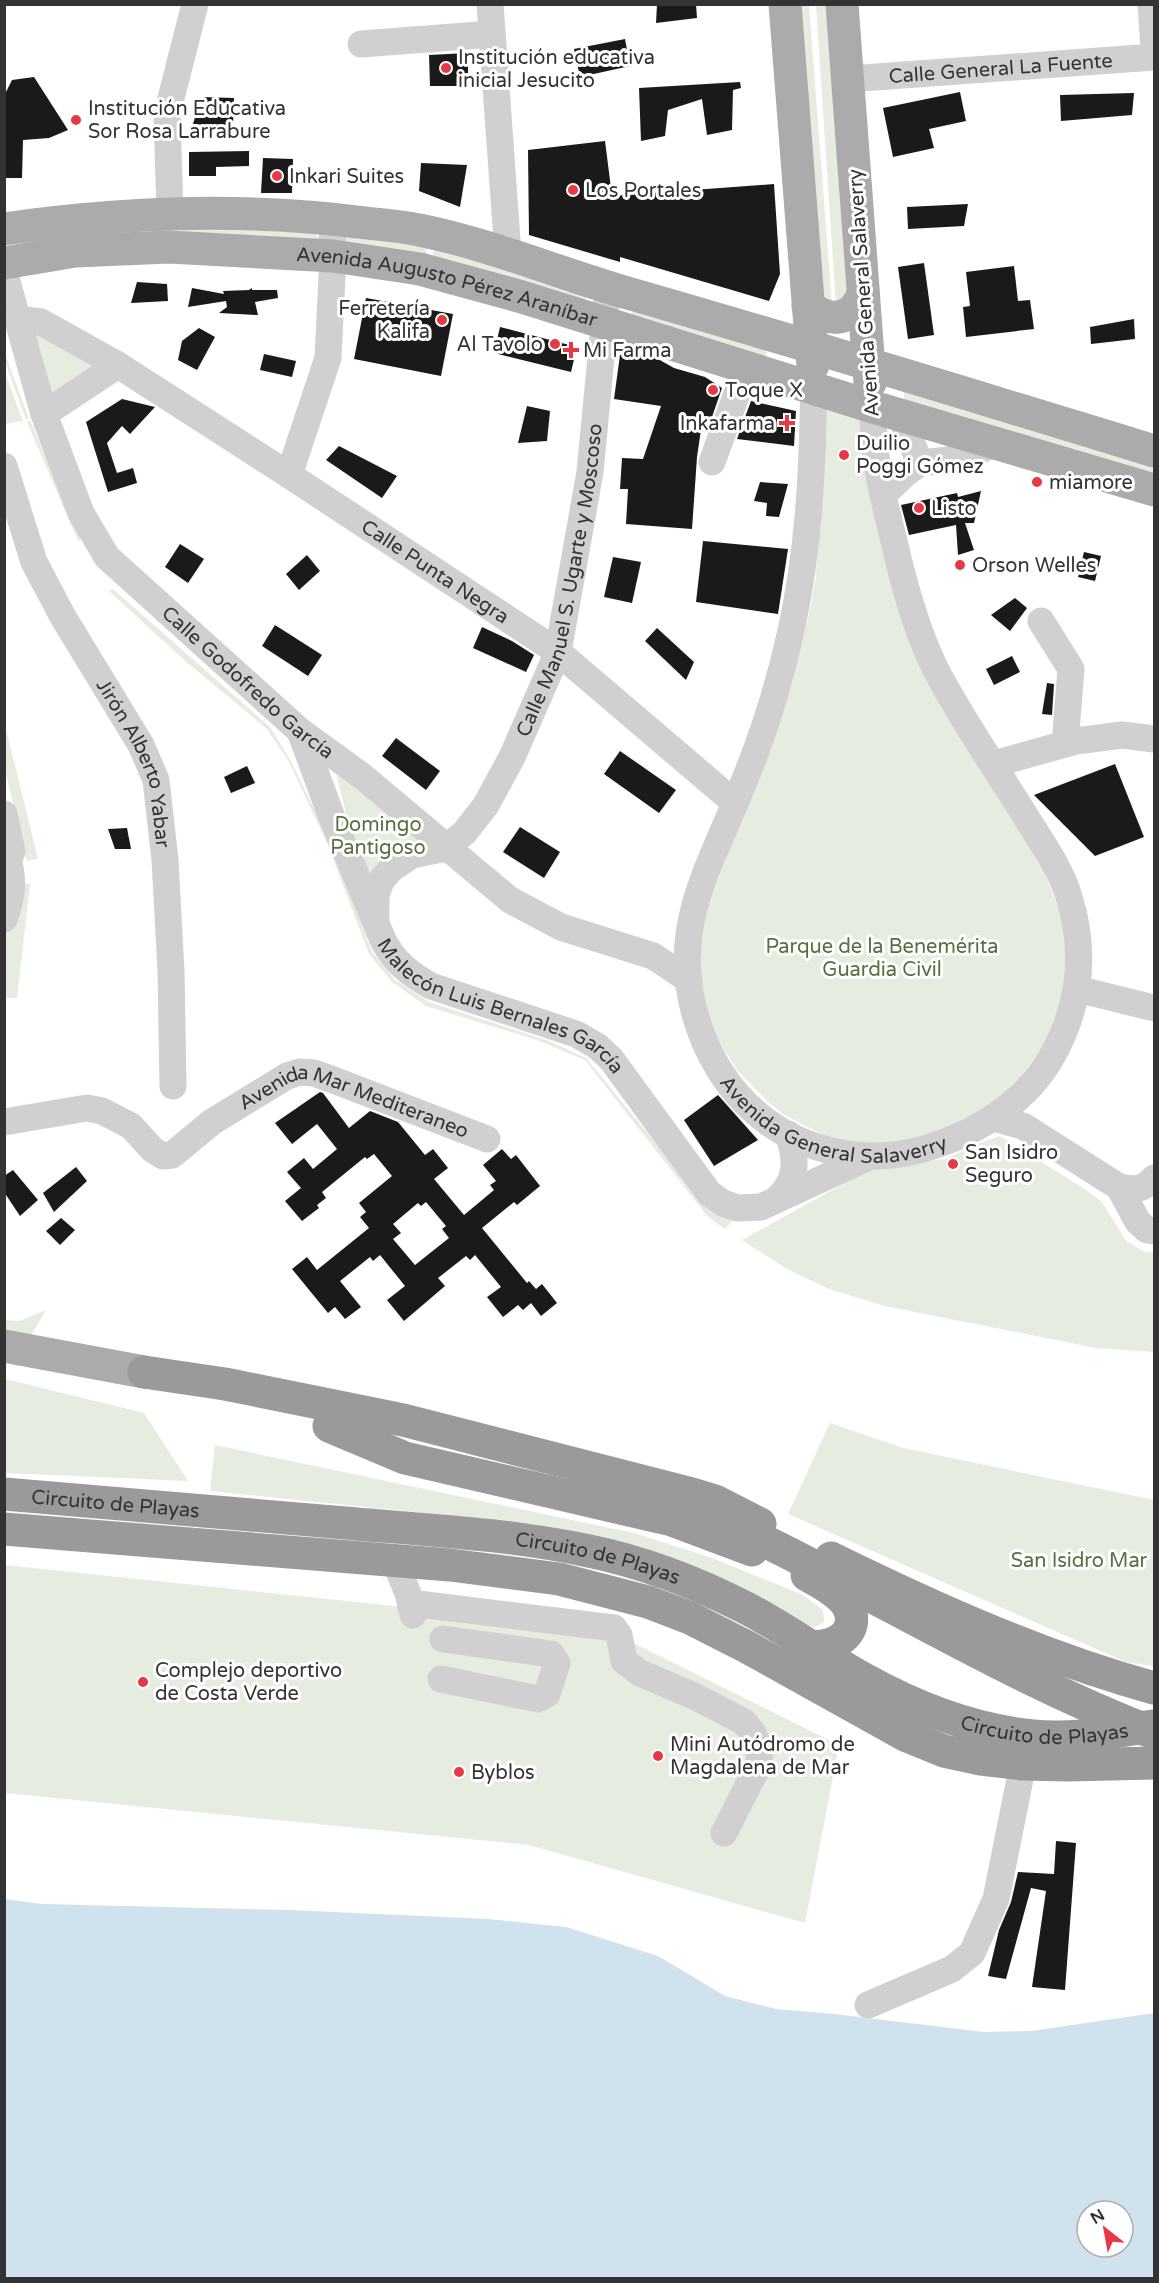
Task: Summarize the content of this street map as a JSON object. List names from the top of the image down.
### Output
{
  "streets": {
    "highway": ["Circuito de Playas"],
    "main road": ["Avenida Augusto Pérez Araníbar", "Avenida General Salaverry"],
    "street": [
      "Calle General La Fuente",
      "Calle Punta Negra",
      "Calle Manuel S. Ugarte y Moscoso",
      "Calle Godofredo García",
      "Jirón Alberto Yabar",
      "Malecón Luis Bernales García",
      "Avenida Mar Mediteraneo"
    ]
  },
  "crossings": [
    ["Calle General La Fuente", "Avenida General Salaverry"],
    ["Avenida Augusto Pérez Araníbar", "Avenida General Salaverry"],
    ["Avenida Augusto Pérez Araníbar", "Calle Manuel S. Ugarte y Moscoso"],
    ["Avenida General Salaverry", "Calle Punta Negra"],
    ["Avenida General Salaverry", "Calle Godofredo García"],
    ["Avenida General Salaverry", "Malecón Luis Bernales García"],
    ["Calle Punta Negra", "Calle Manuel S. Ugarte y Moscoso"],
    ["Calle Punta Negra", "Calle Godofredo García"],
    ["Calle Manuel S. Ugarte y Moscoso", "Calle Godofredo García"],
    ["Calle Godofredo García", "Malecón Luis Bernales García"]
  ],
  "parks": ["Domingo Pantigoso", "Parque de la Benemérita Guardia Civil", "San Isidro Mar"],
  "places": {
    "other": [
      "Institución educativa inicial Jesucito",
      "Institución Educativa Sor Rosa Larrabure",
      "Inkari Suites",
      "Los Portales",
      "Ferretería Kalifa",
      "Al Tavolo",
      "Toque X",
      "Duilio Poggi Gómez",
      "miamore",
      "Listo",
      "Orson Welles",
      "San Isidro Seguro",
      "Complejo deportivo de Costa Verde",
      "Mini Autódromo de Magdalena de Mar",
      "Byblos"
    ],
    "health": ["Mi Farma", "Inkafarma"]
  },
  "north": "top left"
}
